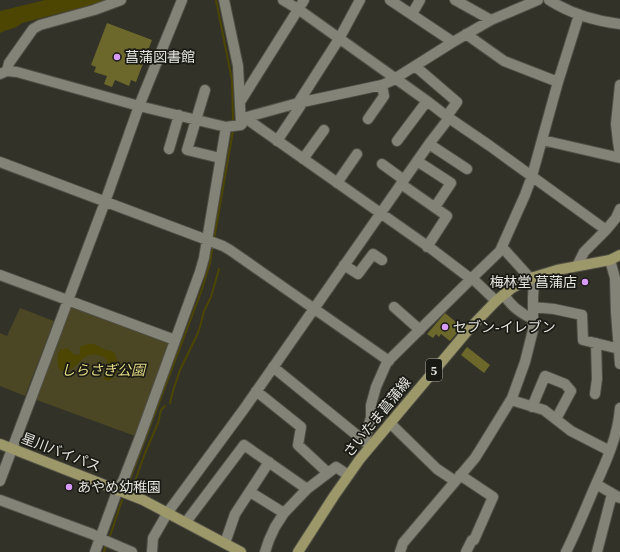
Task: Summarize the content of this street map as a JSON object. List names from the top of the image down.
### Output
{
  "streets": {
    "main road": ["5", "さいたま菖蒲線", "星川バイパス"]
  },
  "parks": ["しらさぎ公園"],
  "places": [
    "菖蒲図書館",
    "梅林堂 菖蒲店",
    "セブン-イレブン",
    "あやめ幼稚園"
  ]
}
